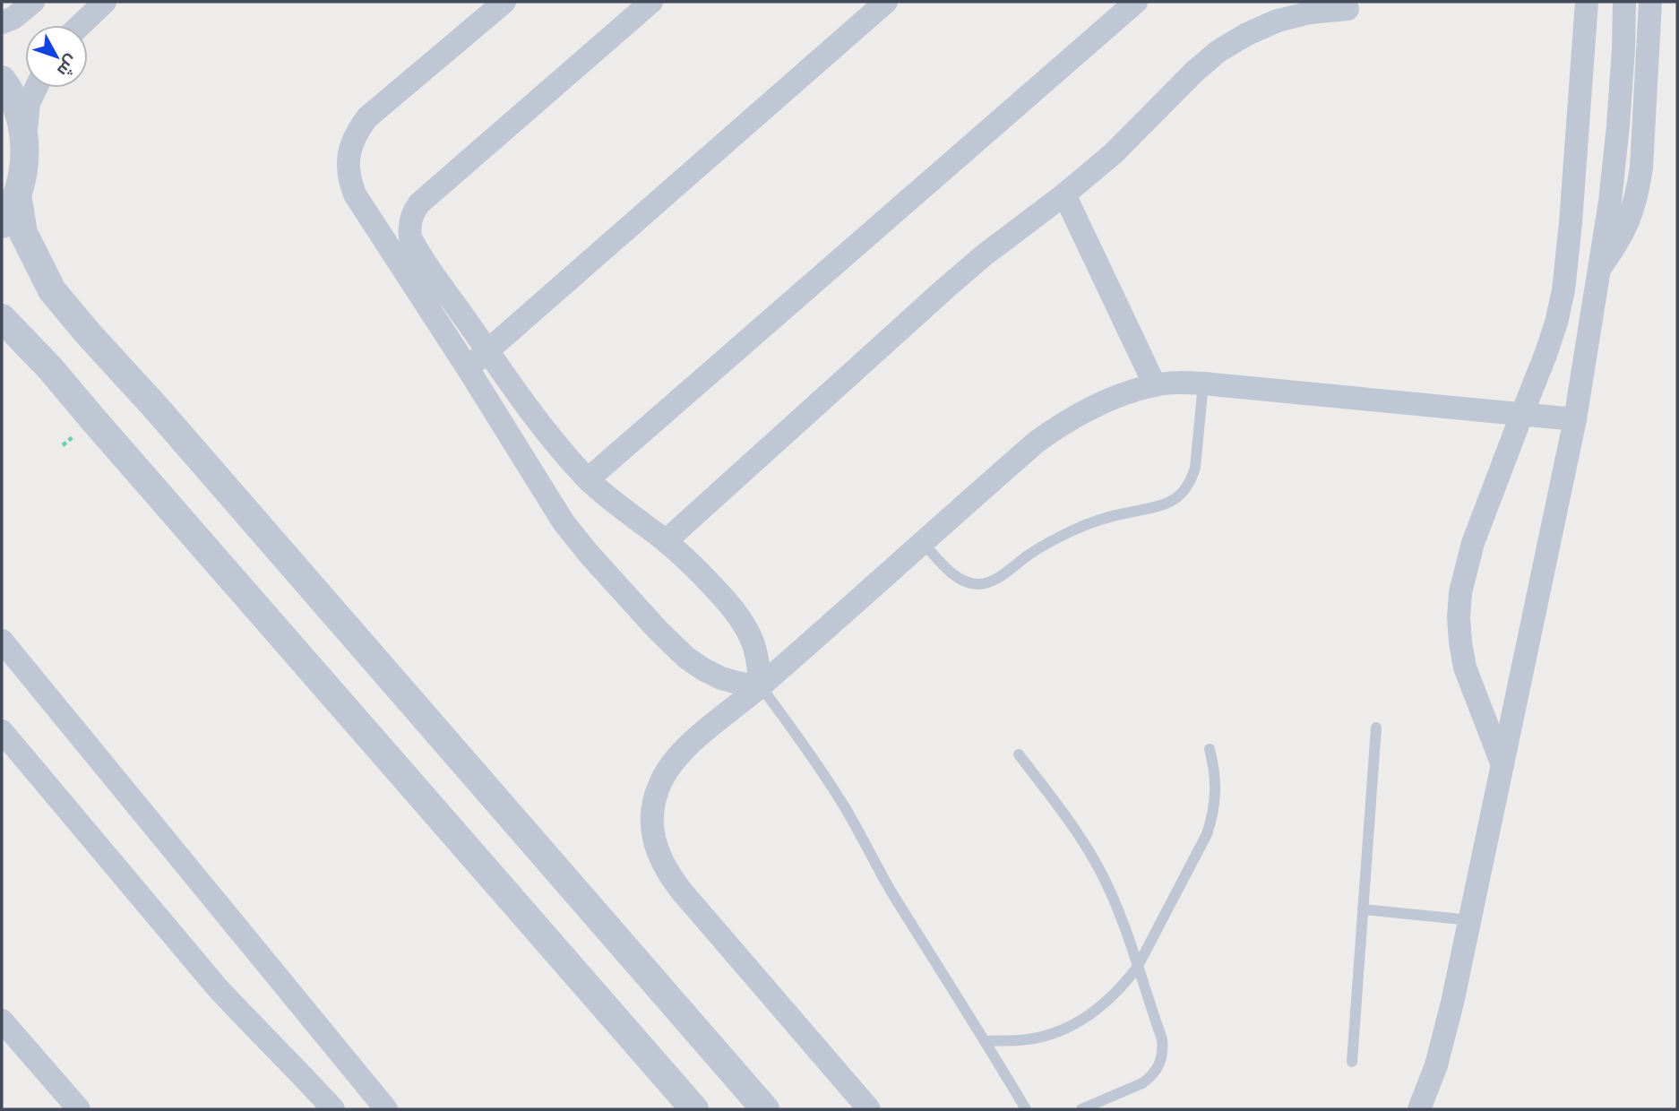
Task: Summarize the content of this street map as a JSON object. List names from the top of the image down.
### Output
{
  "north": "bottom right"
}
